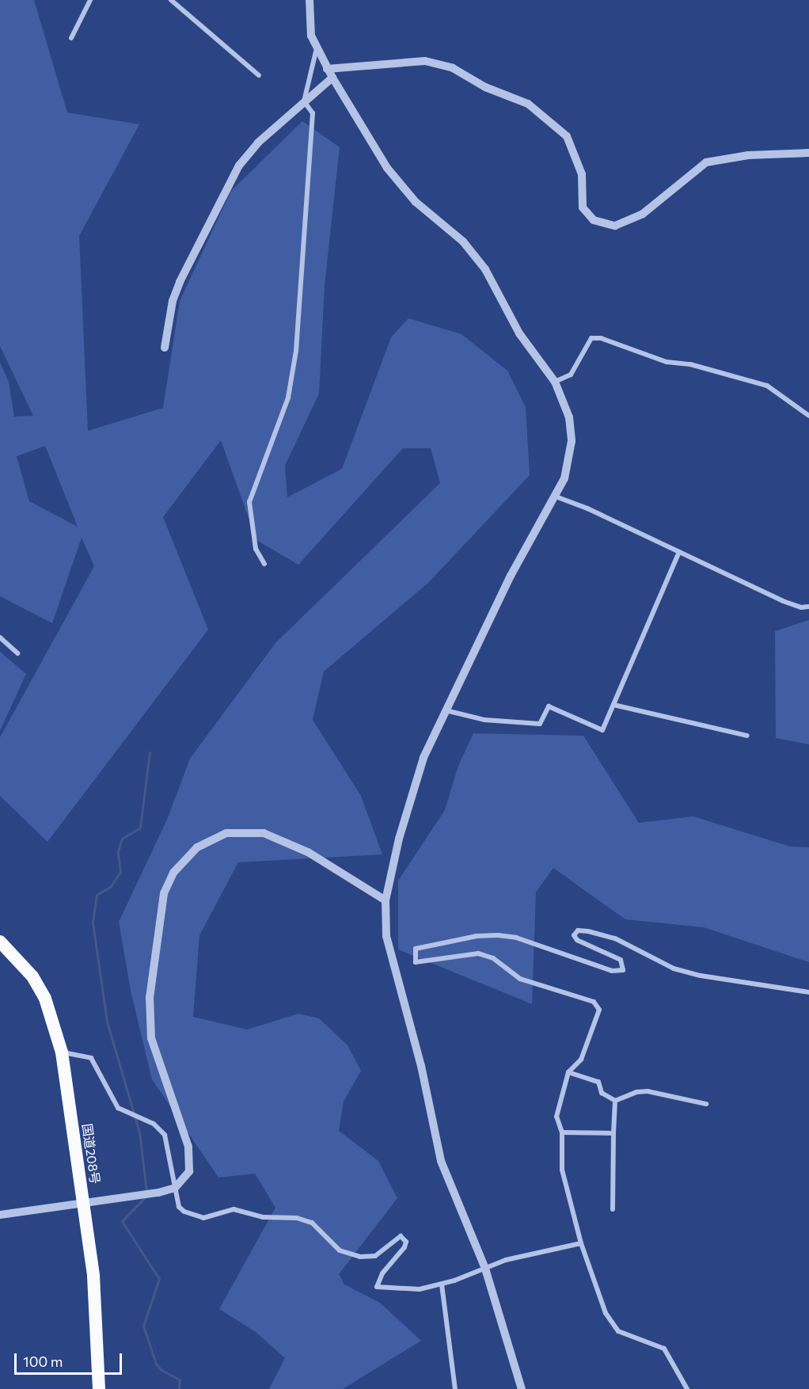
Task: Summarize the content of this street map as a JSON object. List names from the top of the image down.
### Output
{
  "streets": {
    "highway": ["国道208号"]
  },
  "scale_bar": "100 m"
}
